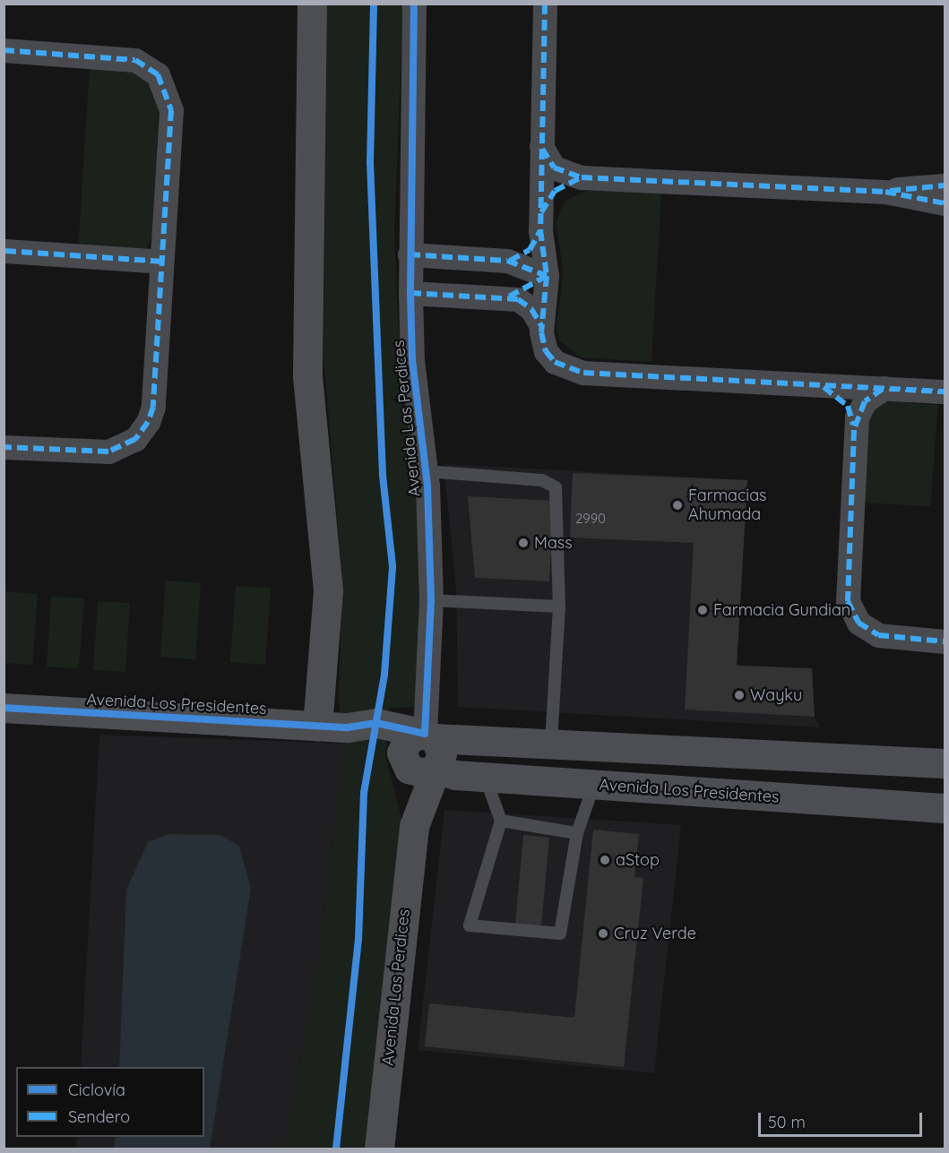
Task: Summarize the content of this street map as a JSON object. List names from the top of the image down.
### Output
{
  "streets": {
    "street": ["Avenida Las Perdices", "Avenida Los Presidentes"]
  },
  "crossings": [
    ["Avenida Las Perdices", "Avenida Los Presidentes"]
  ],
  "places": [
    "Farmacias Ahumada",
    "Mass",
    "Farmacia Gundian",
    "Wayku",
    "aStop",
    "Cruz Verde"
  ],
  "house_numbers": ["2990"],
  "legend": ["Ciclovía", "Sendero"],
  "scale_bar": "50 m"
}
